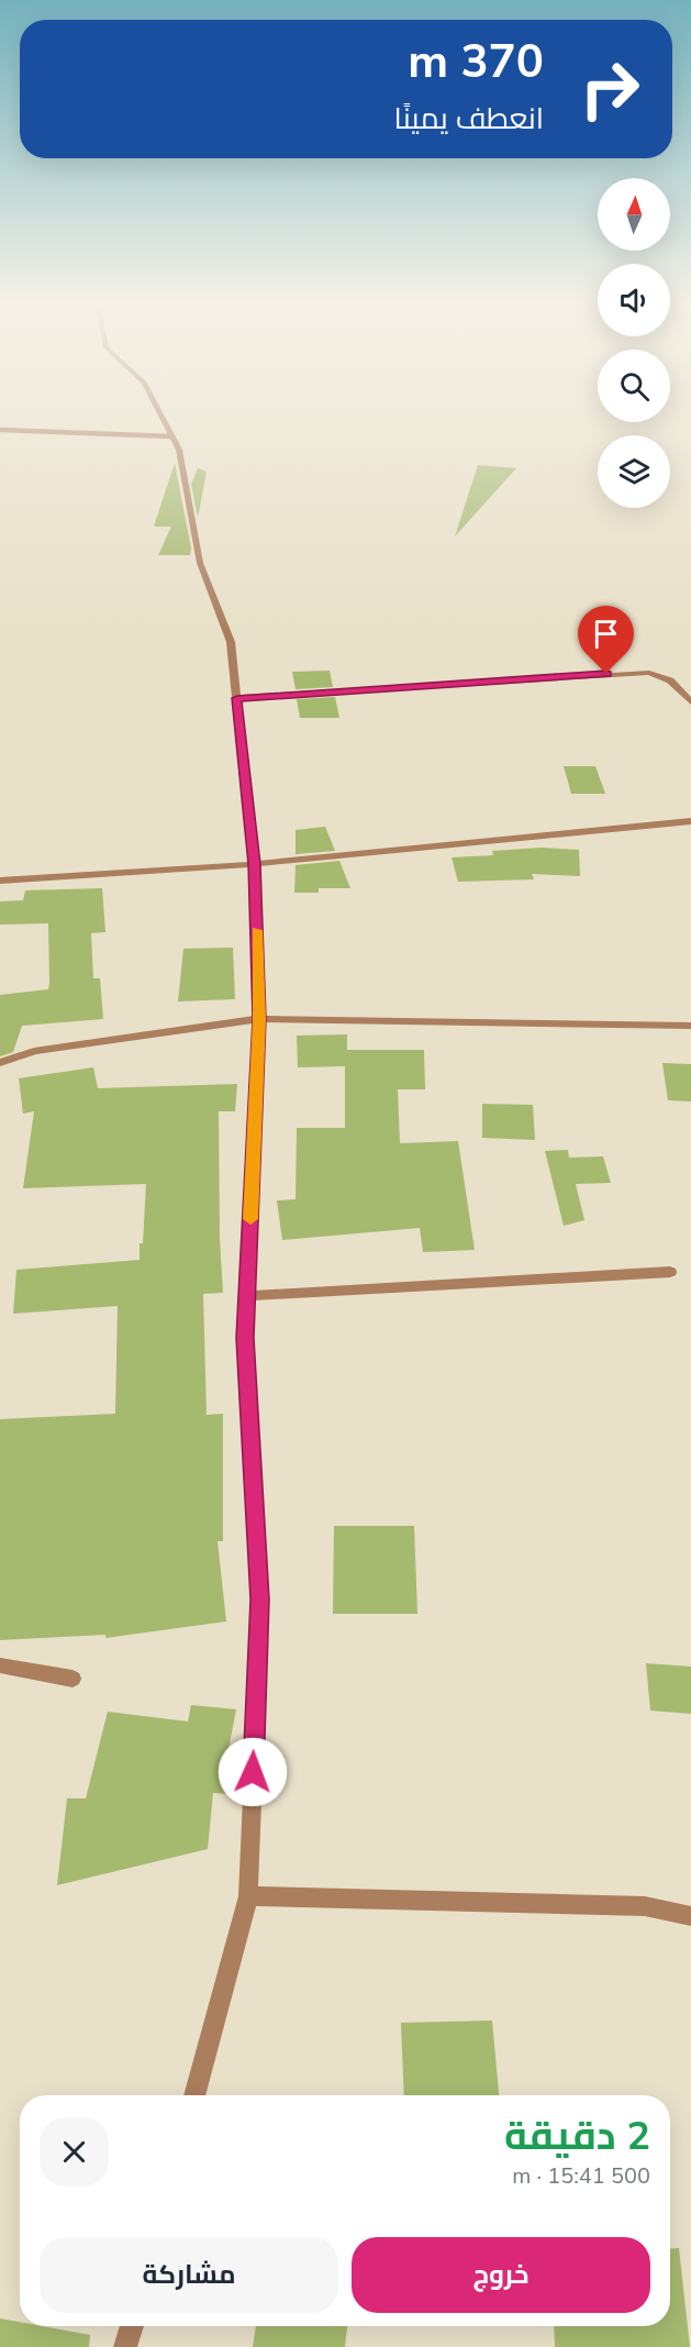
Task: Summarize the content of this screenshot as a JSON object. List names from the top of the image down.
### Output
{
  "north": "top",
  "page": {
    "turn": ["370 m", "انعطف يمينًا"],
    "heading": ["2 دقيقة", "500 m · 15:41"],
    "buttons": ["خروج", "مشاركة"]
  }
}
